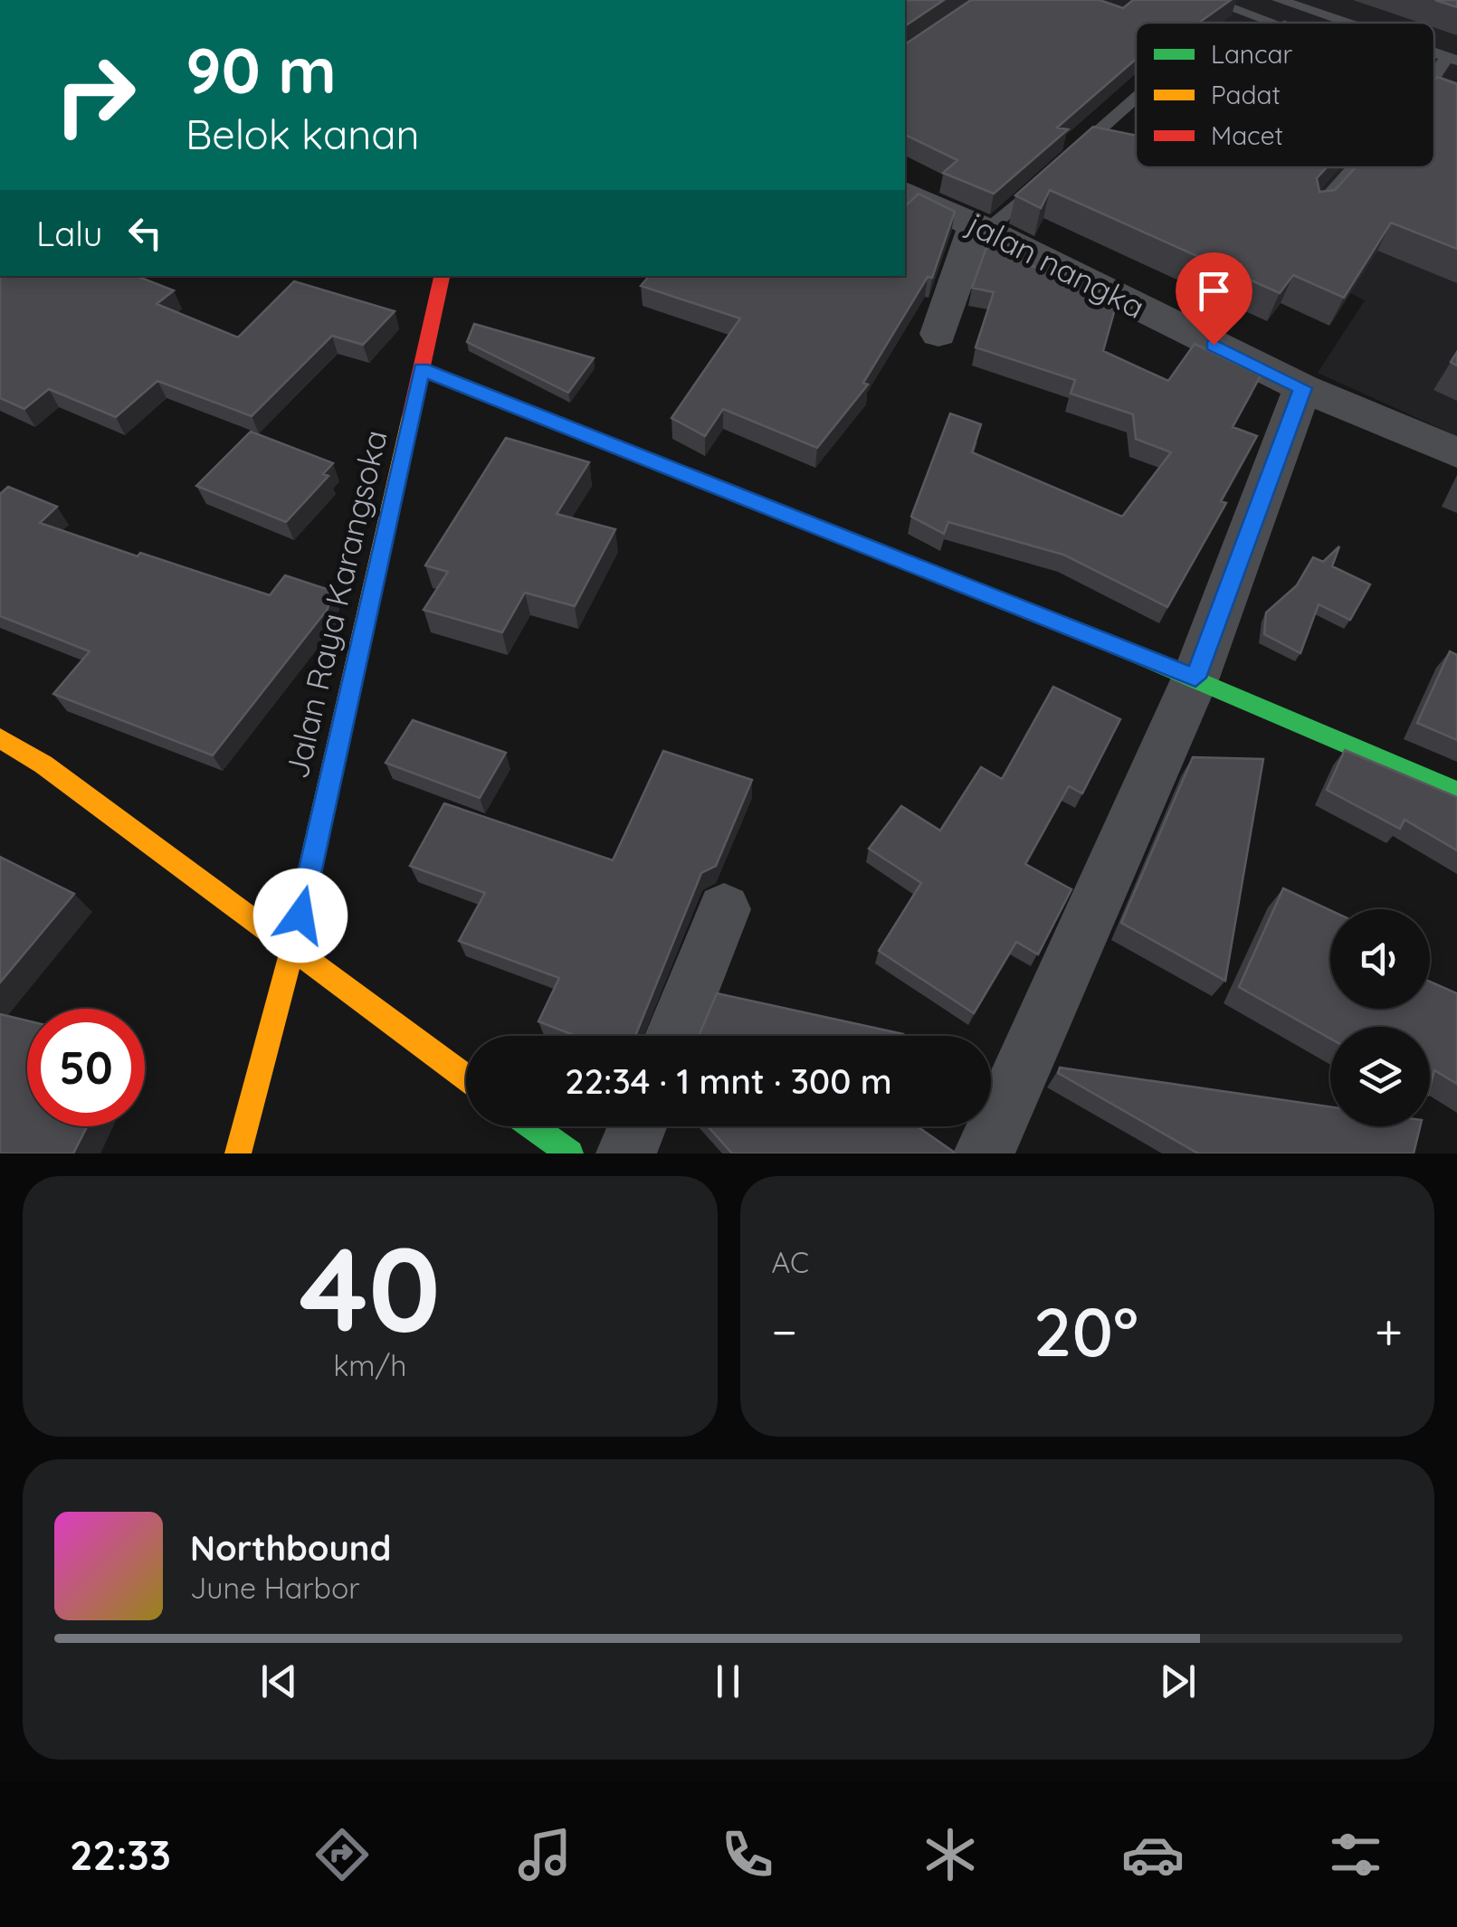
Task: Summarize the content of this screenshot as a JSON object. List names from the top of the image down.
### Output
{
  "streets": {
    "main road": ["Jalan Raya Karangsoka"],
    "street": ["jalan nangka"]
  },
  "legend": ["Lancar", "Padat", "Macet"],
  "page": {
    "turn": ["90 m", "Belok kanan"],
    "then": "Lalu",
    "limit": "50",
    "trip": "22:34 · 1 mnt · 300 m",
    "tile": [
      ["40", "km/h"],
      "AC"
    ],
    "heat": ["−", "20°", "+"],
    "song": ["Northbound", "June Harbor"],
    "tabs": "22:33"
  }
}
